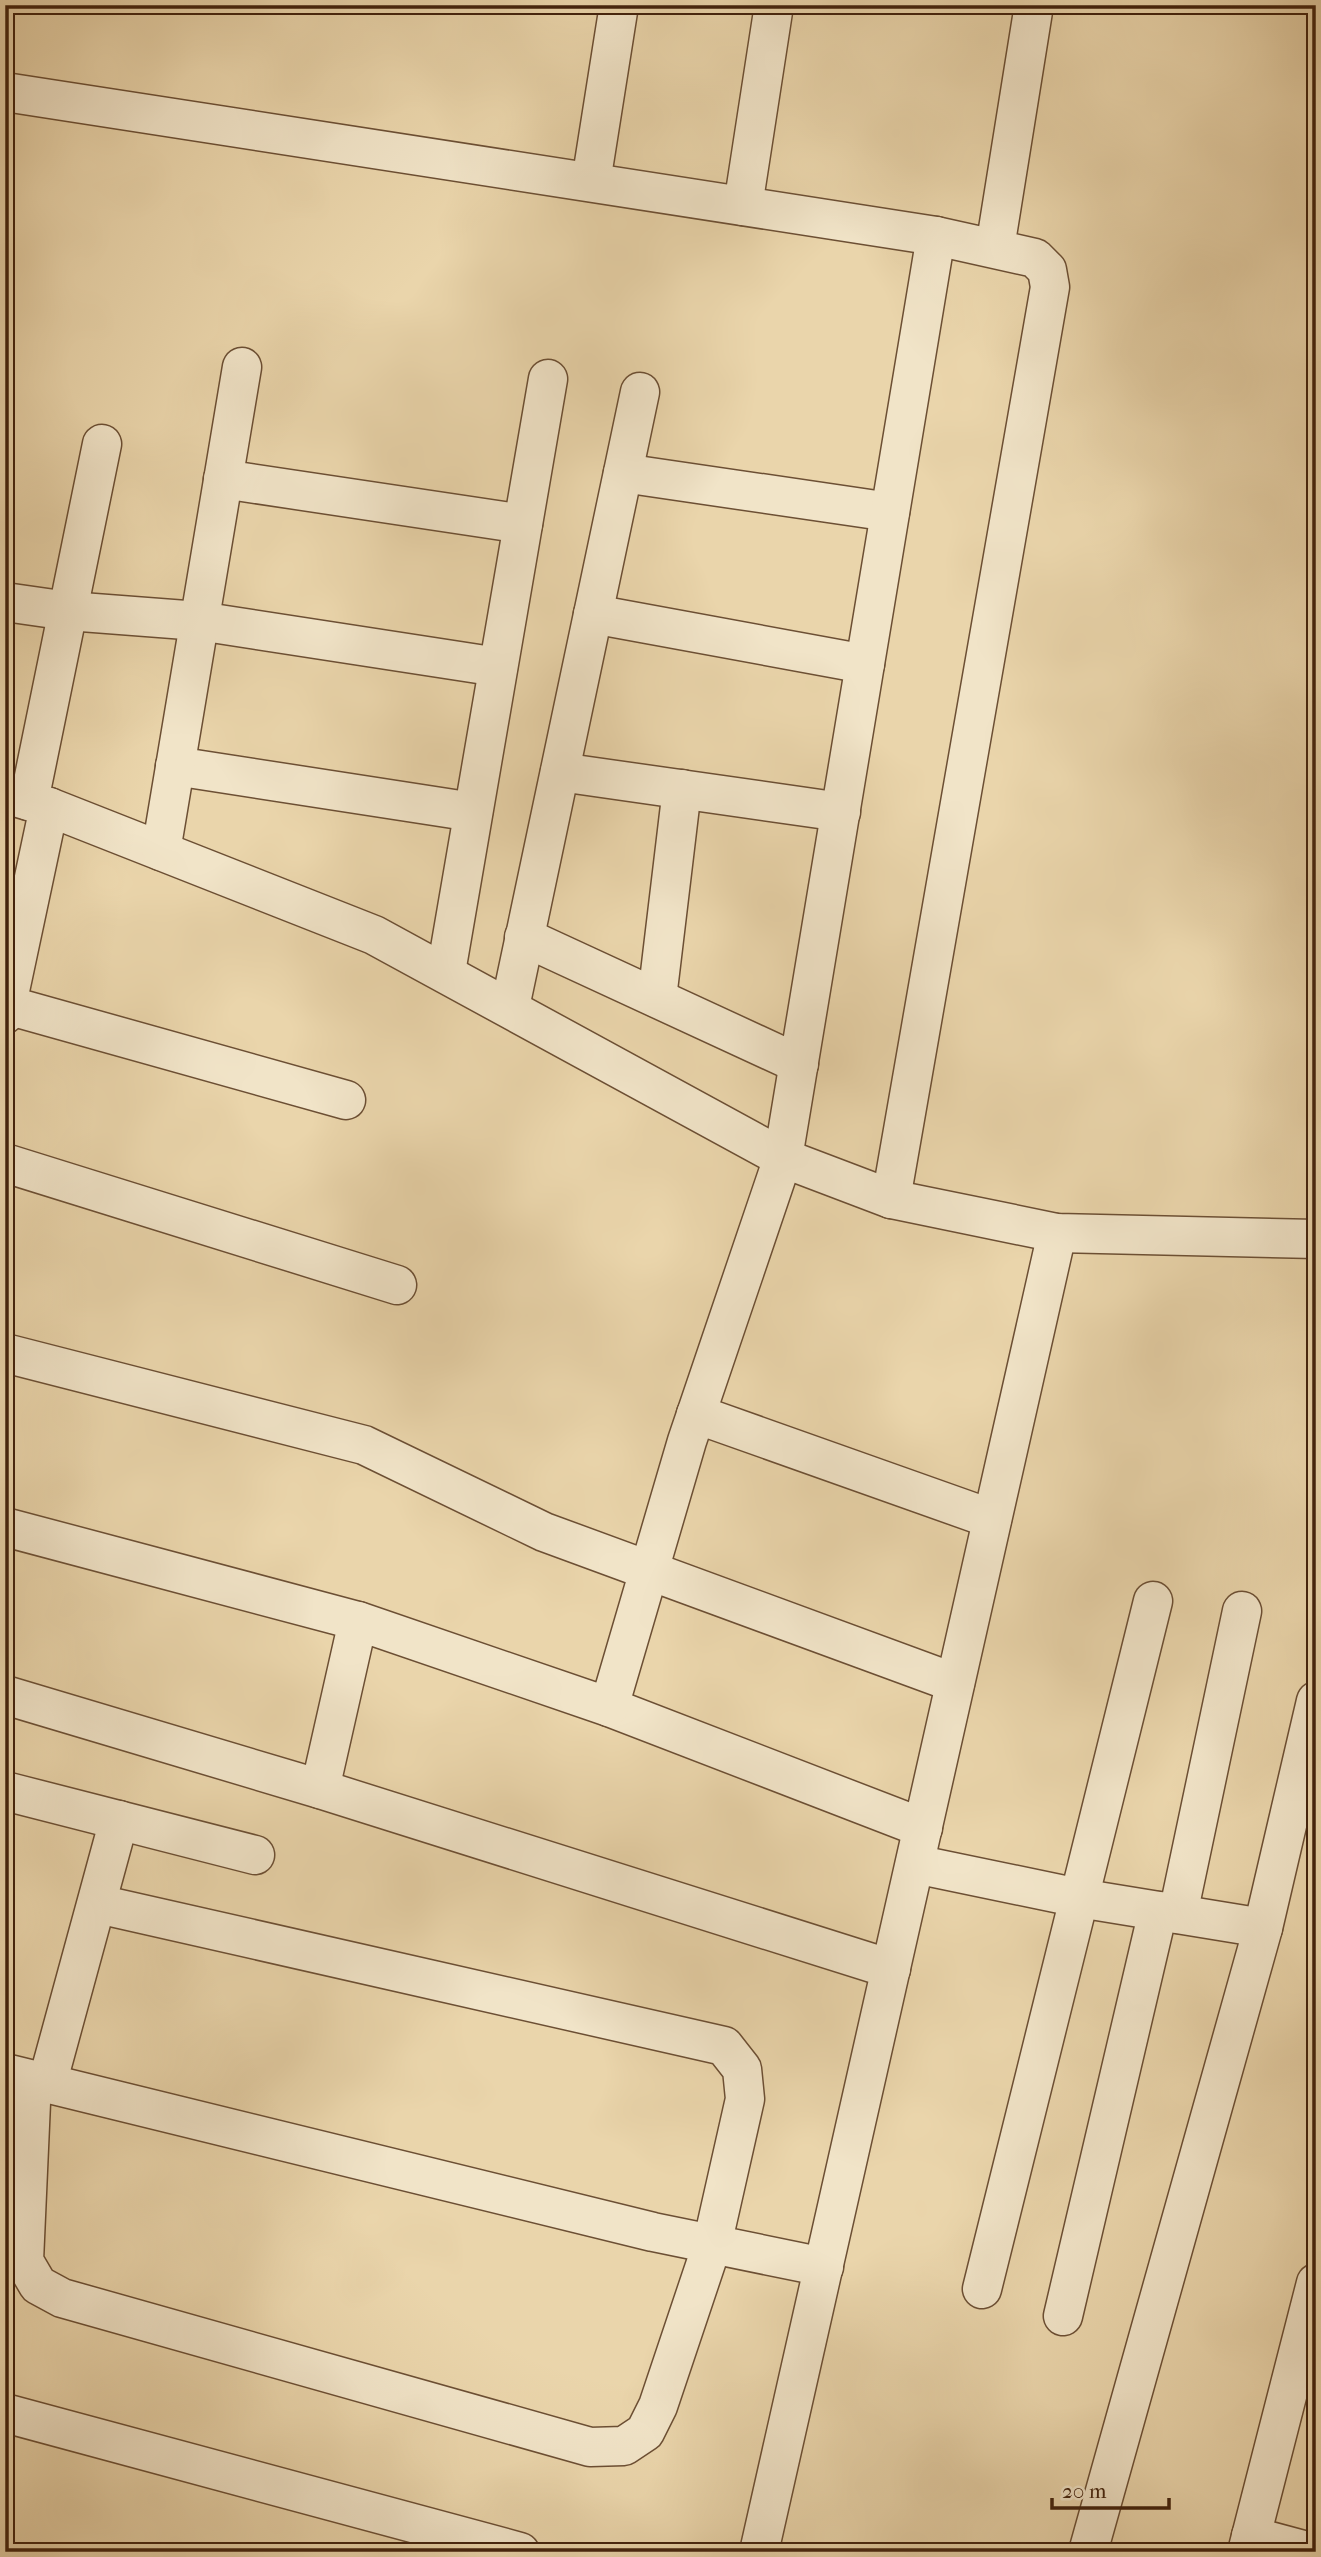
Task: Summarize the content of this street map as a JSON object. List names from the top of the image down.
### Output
{
  "scale_bar": "20 m"
}
